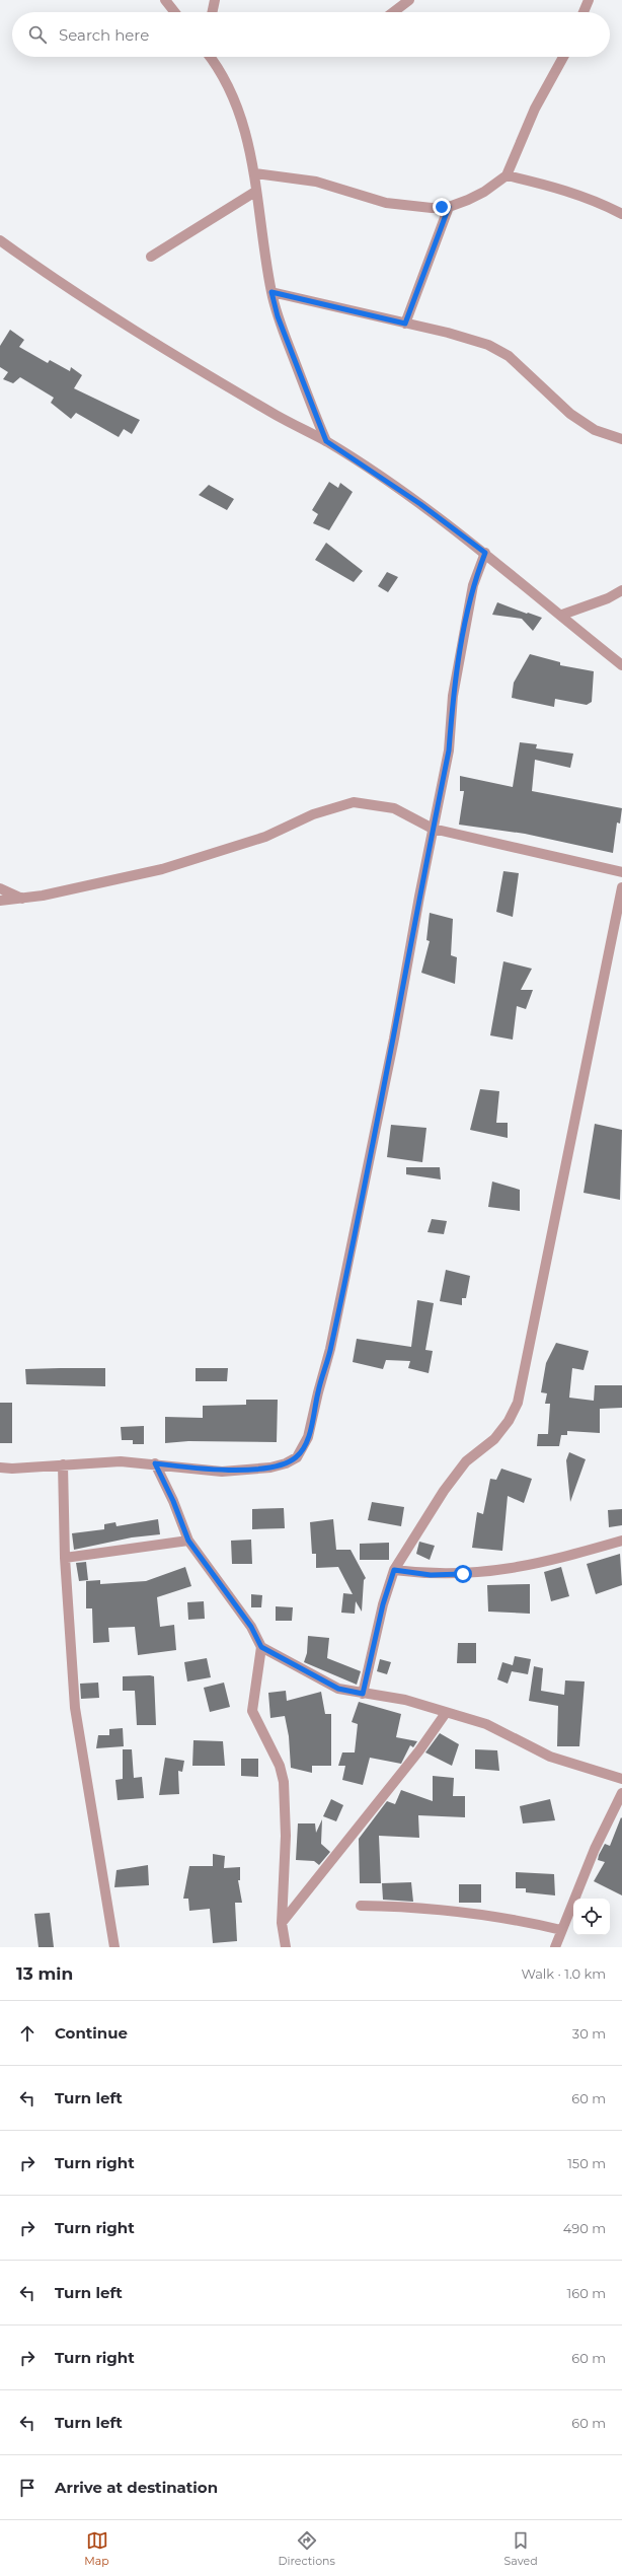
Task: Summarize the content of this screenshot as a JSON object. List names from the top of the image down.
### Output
{
  "page": {
    "search": "Search here",
    "heading": ["13 min", "Walk · 1.0 km"],
    "list": [
      ["Continue", "30 m"],
      ["Turn left", "60 m"],
      ["Turn right", "150 m"],
      ["Turn right", "490 m"],
      ["Turn left", "160 m"],
      ["Turn right", "60 m"],
      ["Turn left", "60 m"],
      "Arrive at destination"
    ],
    "nav": ["Map", "Directions", "Saved"]
  }
}
